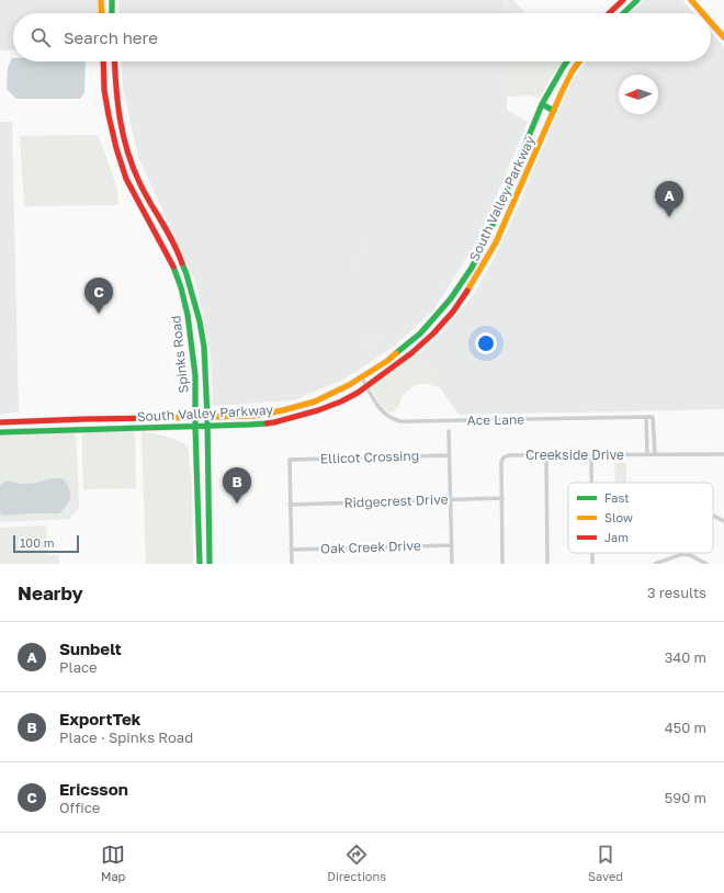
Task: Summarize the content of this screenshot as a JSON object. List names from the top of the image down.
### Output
{
  "streets": {
    "main road": ["South Valley Parkway", "Spinks Road"],
    "street": [
      "Ace Lane",
      "Creekside Drive",
      "Ellicot Crossing",
      "Ridgecrest Drive",
      "Oak Creek Drive"
    ]
  },
  "crossings": [
    ["South Valley Parkway", "Spinks Road"],
    ["South Valley Parkway", "Ace Lane"],
    ["Ace Lane", "Creekside Drive"],
    ["Creekside Drive", "Ridgecrest Drive"],
    ["Ellicot Crossing", "Ridgecrest Drive"]
  ],
  "legend": ["Fast", "Slow", "Jam"],
  "scale_bar": "100 m",
  "north": "left",
  "page": {
    "search": "Search here",
    "pins": ["A", "C", "B"],
    "scale": "100 m",
    "heading": ["Nearby", "3 results"],
    "list": [
      {
        "mark": "A",
        "name": "Sunbelt",
        "note": "Place",
        "value": "340 m"
      },
      {
        "mark": "B",
        "name": "ExportTek",
        "note": "Place · Spinks Road",
        "value": "450 m"
      },
      {
        "mark": "C",
        "name": "Ericsson",
        "note": "Office",
        "value": "590 m"
      }
    ],
    "nav": ["Map", "Directions", "Saved"]
  }
}
